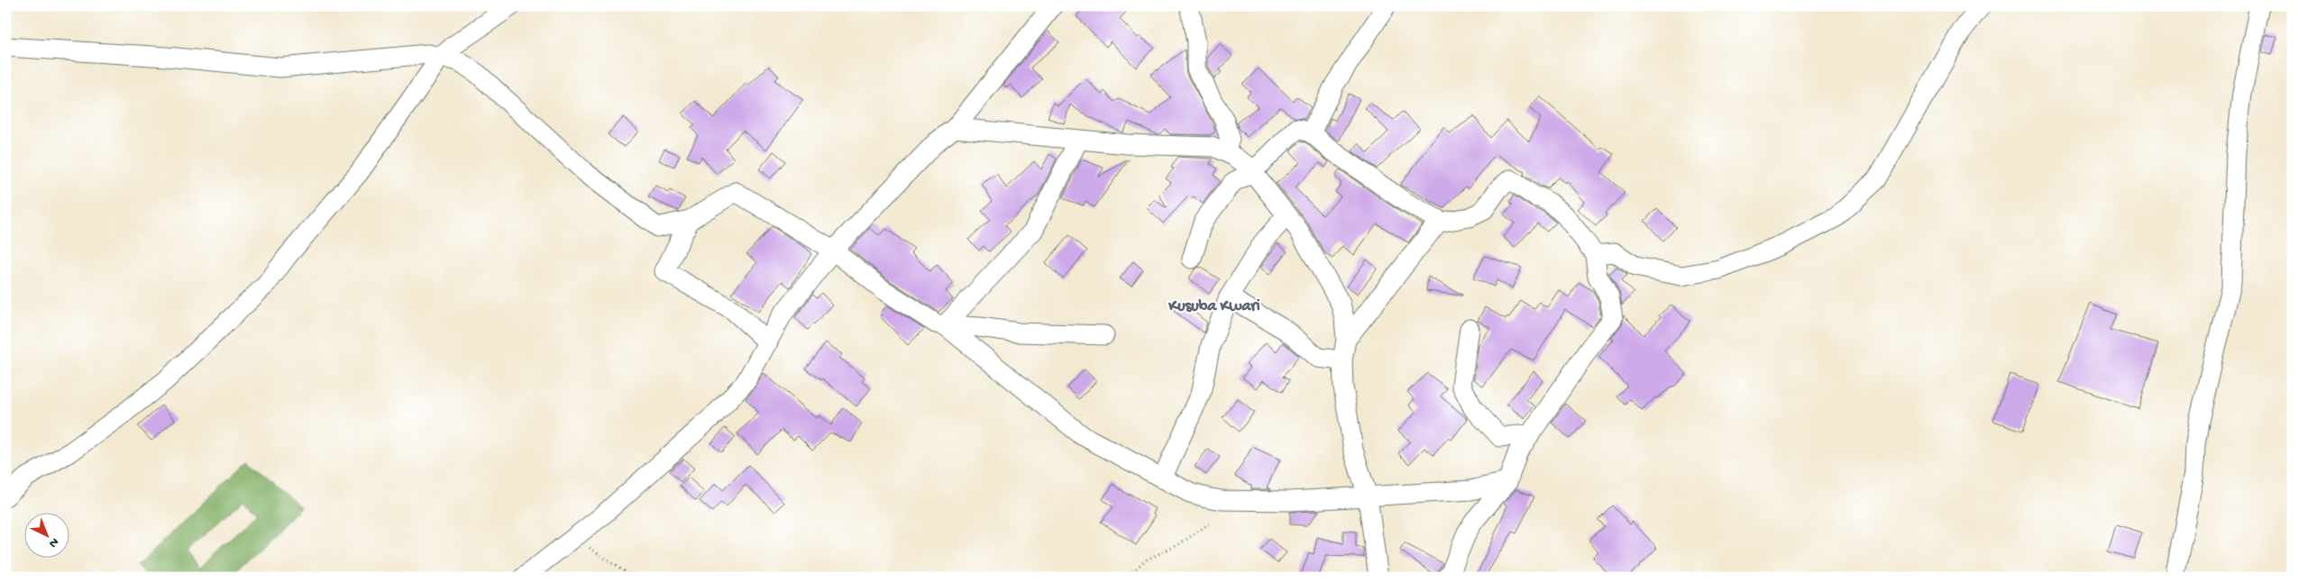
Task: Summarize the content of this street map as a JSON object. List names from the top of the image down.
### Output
{
  "districts": ["Kusuba Kwari"],
  "north": "bottom right"
}
